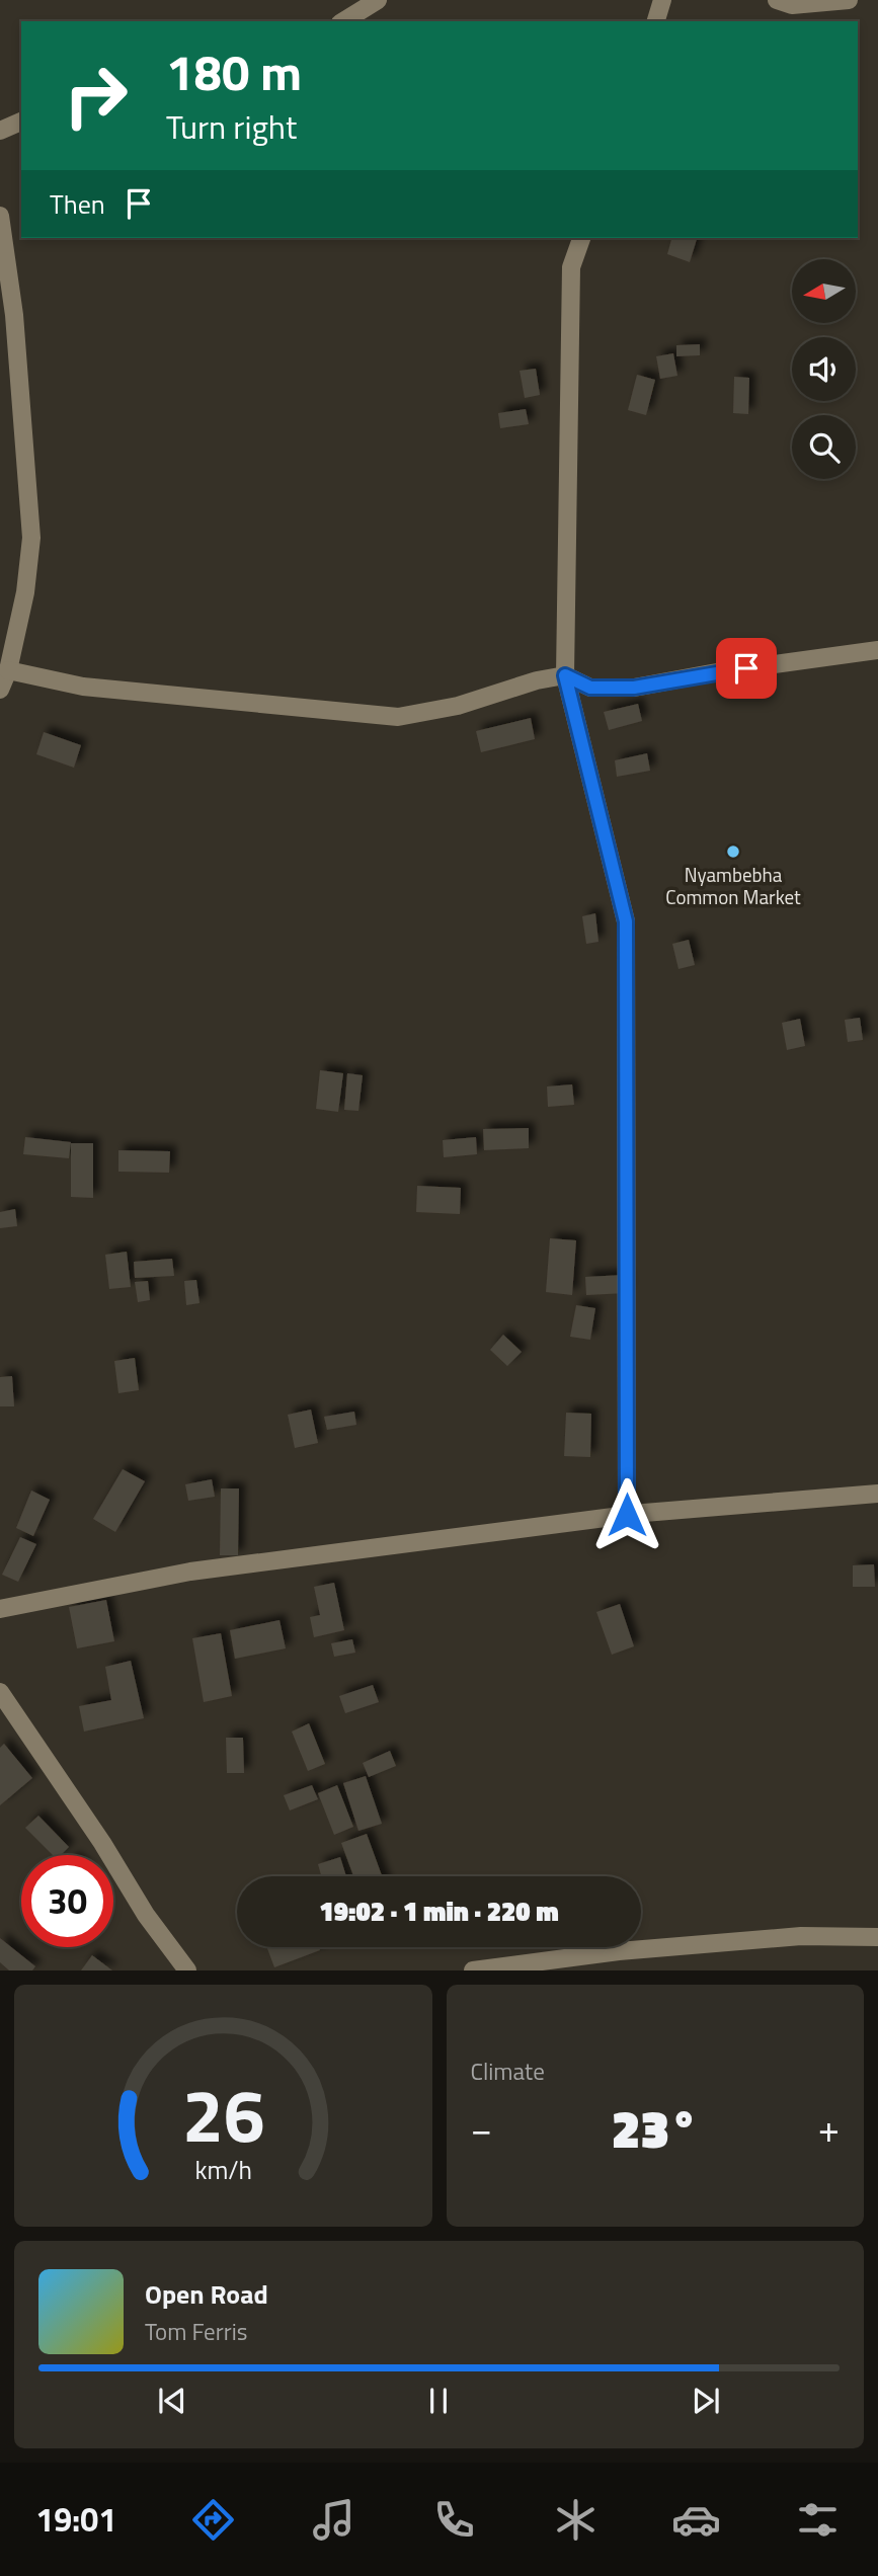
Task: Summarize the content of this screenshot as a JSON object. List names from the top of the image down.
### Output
{
  "places": ["Nyambebha Common Market"],
  "north": "left",
  "page": {
    "turn": ["180 m", "Turn right"],
    "then": "Then",
    "limit": "30",
    "trip": "19:02 · 1 min · 220 m",
    "tile": "Climate",
    "heat": ["−", "23°", "+"],
    "song": ["Open Road", "Tom Ferris"],
    "tabs": "19:01",
    "gauge": ["26", "km/h"]
  }
}
